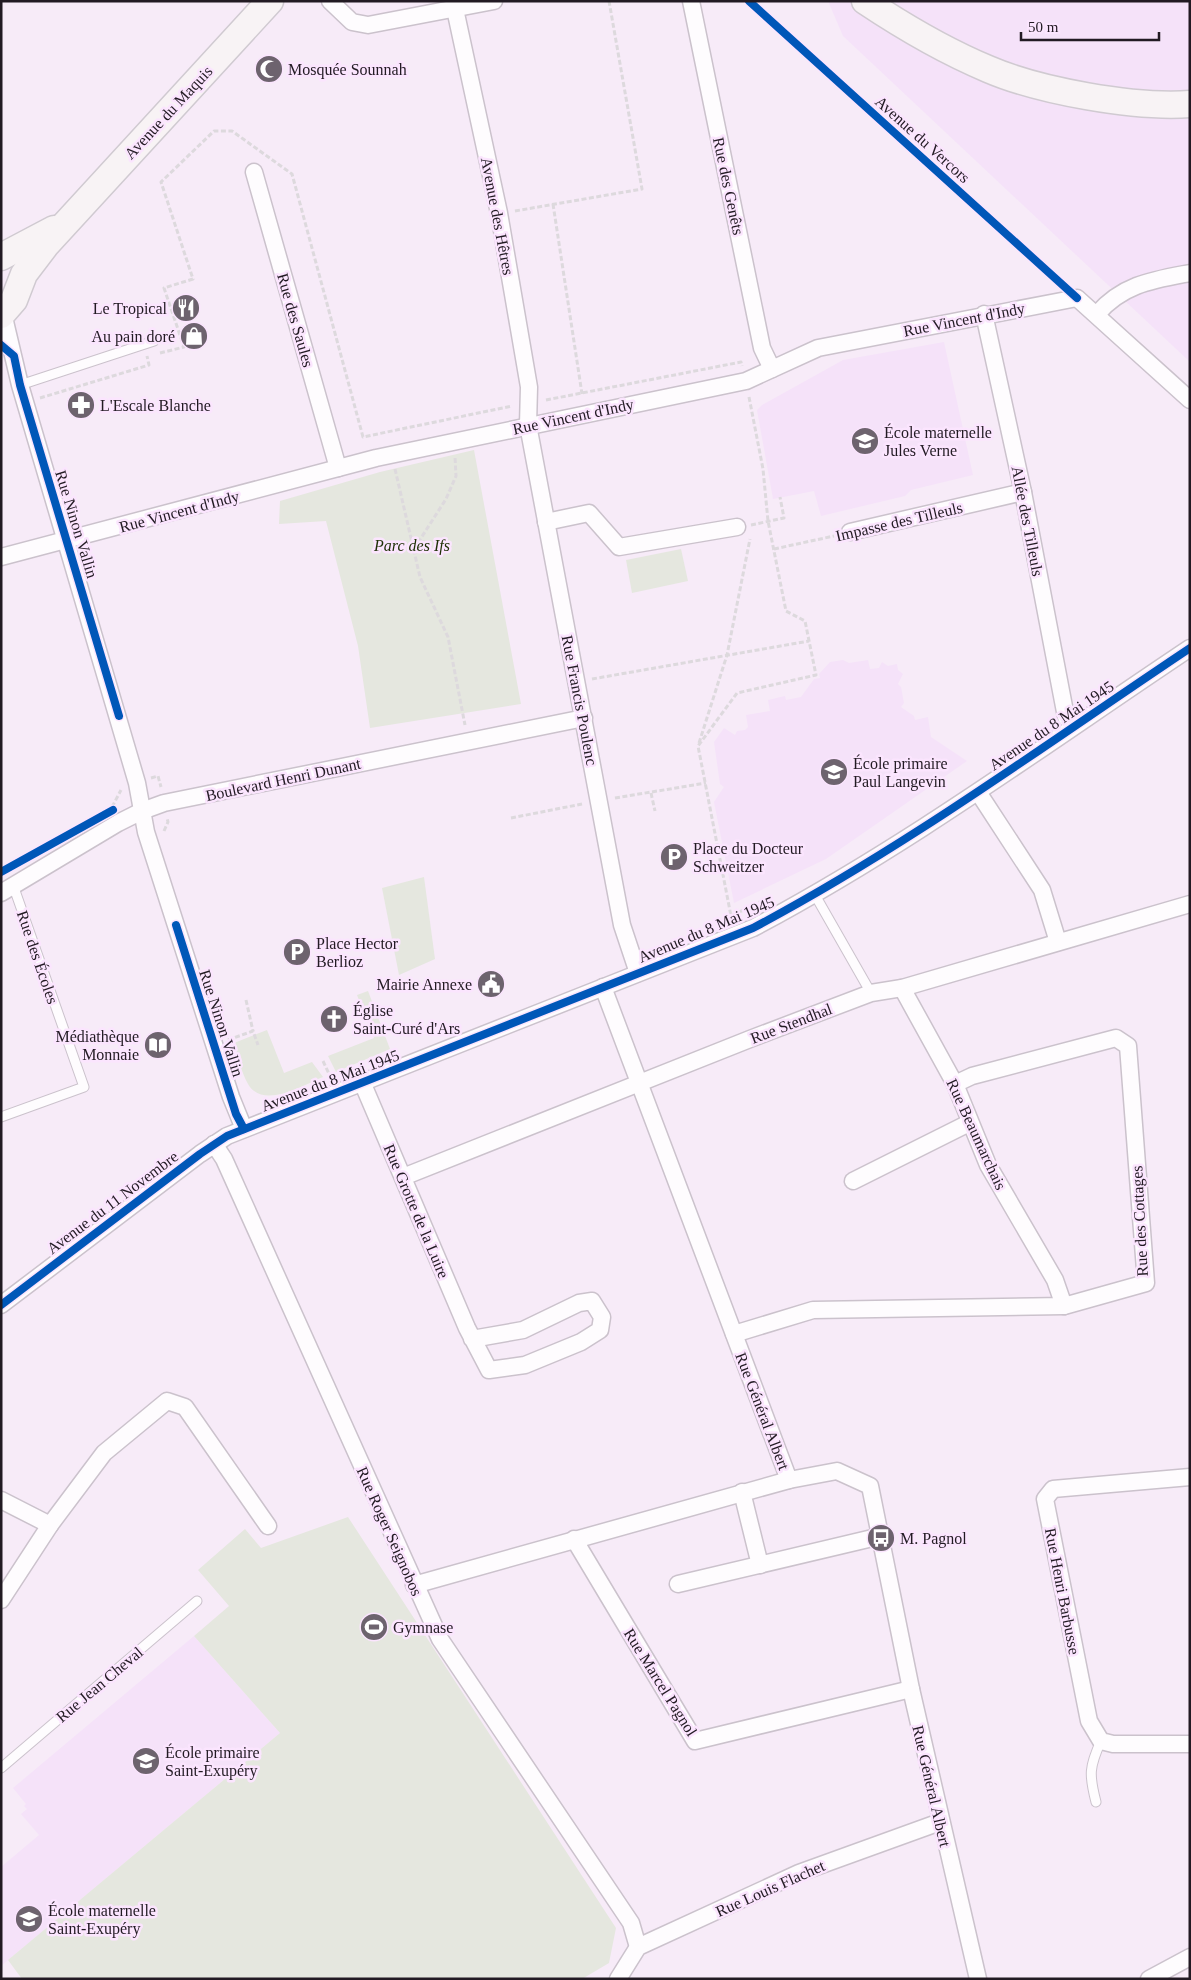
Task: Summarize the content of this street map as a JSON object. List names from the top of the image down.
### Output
{
  "streets": {
    "main road": ["Avenue du Maquis"],
    "street": [
      "Rue des Genêts",
      "Avenue des Hêtres",
      "Rue Vincent d'Indy",
      "Rue des Saules",
      "Impasse des Tilleuls",
      "Allée des Tilleuls",
      "Rue Ninon Vallin",
      "Rue Francis Poulenc",
      "Avenue du 8 Mai 1945",
      "Boulevard Henri Dunant",
      "Rue Stendhal",
      "Rue Beaumarchais",
      "Avenue du 11 Novembre",
      "Rue Grotte de la Luire",
      "Rue des Cottages",
      "Rue Général Albert",
      "Rue Roger Seignobos",
      "Rue Henri Barbusse",
      "Rue Marcel Pagnol",
      "Rue Louis Flachet"
    ],
    "lane": ["Rue des Écoles", "Rue Jean Cheval"],
    "cycle path": ["Avenue du Vercors"]
  },
  "crossings": [
    ["Avenue du Maquis", "Rue Ninon Vallin"],
    ["Rue des Genêts", "Rue Vincent d'Indy"],
    ["Avenue des Hêtres", "Rue Vincent d'Indy"],
    ["Avenue des Hêtres", "Rue Francis Poulenc"],
    ["Rue Vincent d'Indy", "Rue des Saules"],
    ["Rue Vincent d'Indy", "Allée des Tilleuls"],
    ["Rue Vincent d'Indy", "Rue Ninon Vallin"],
    ["Rue Vincent d'Indy", "Rue Francis Poulenc"],
    ["Impasse des Tilleuls", "Allée des Tilleuls"],
    ["Allée des Tilleuls", "Avenue du 8 Mai 1945"],
    ["Rue Ninon Vallin", "Avenue du 8 Mai 1945"],
    ["Rue Ninon Vallin", "Boulevard Henri Dunant"],
    ["Rue Ninon Vallin", "Avenue du 11 Novembre"],
    ["Rue Francis Poulenc", "Avenue du 8 Mai 1945"],
    ["Rue Francis Poulenc", "Boulevard Henri Dunant"],
    ["Avenue du 8 Mai 1945", "Avenue du 11 Novembre"],
    ["Avenue du 8 Mai 1945", "Rue Grotte de la Luire"],
    ["Avenue du 8 Mai 1945", "Rue Général Albert"],
    ["Boulevard Henri Dunant", "Rue des Écoles"],
    ["Rue Stendhal", "Rue Beaumarchais"],
    ["Rue Stendhal", "Rue Grotte de la Luire"],
    ["Rue Stendhal", "Rue Général Albert"],
    ["Rue Beaumarchais", "Rue des Cottages"],
    ["Avenue du 11 Novembre", "Rue Roger Seignobos"],
    ["Rue des Cottages", "Rue Général Albert"],
    ["Rue Général Albert", "Rue Marcel Pagnol"],
    ["Rue Général Albert", "Rue Louis Flachet"],
    ["Rue Roger Seignobos", "Rue Louis Flachet"]
  ],
  "parks": ["Parc des Ifs"],
  "places": {
    "mosque": ["Mosquée Sounnah"],
    "restaurant": ["Le Tropical"],
    "shop": ["Au pain doré"],
    "pharmacy": ["L'Escale Blanche"],
    "school or university": [
      "École maternelle Jules Verne",
      "École primaire Paul Langevin",
      "École primaire Saint-Exupéry",
      "École maternelle Saint-Exupéry"
    ],
    "parking": ["Place du Docteur Schweitzer", "Place Hector Berlioz"],
    "public building": ["Mairie Annexe"],
    "church": ["Église Saint-Curé d'Ars"],
    "library": ["Médiathèque Monnaie"],
    "bus stop": ["M. Pagnol"],
    "sports": ["Gymnase"]
  },
  "scale_bar": "50 m"
}
